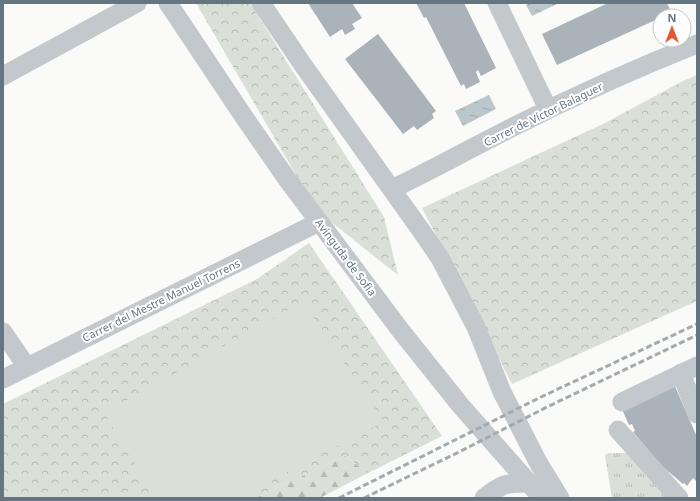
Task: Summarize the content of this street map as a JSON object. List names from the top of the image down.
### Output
{
  "streets": {
    "street": ["Carrer de Víctor Balaguer", "Avinguda de Sofia", "Carrer del Mestre Manuel Torrens"]
  },
  "crossings": [
    ["Avinguda de Sofia", "Carrer del Mestre Manuel Torrens"]
  ],
  "north": "top"
}
